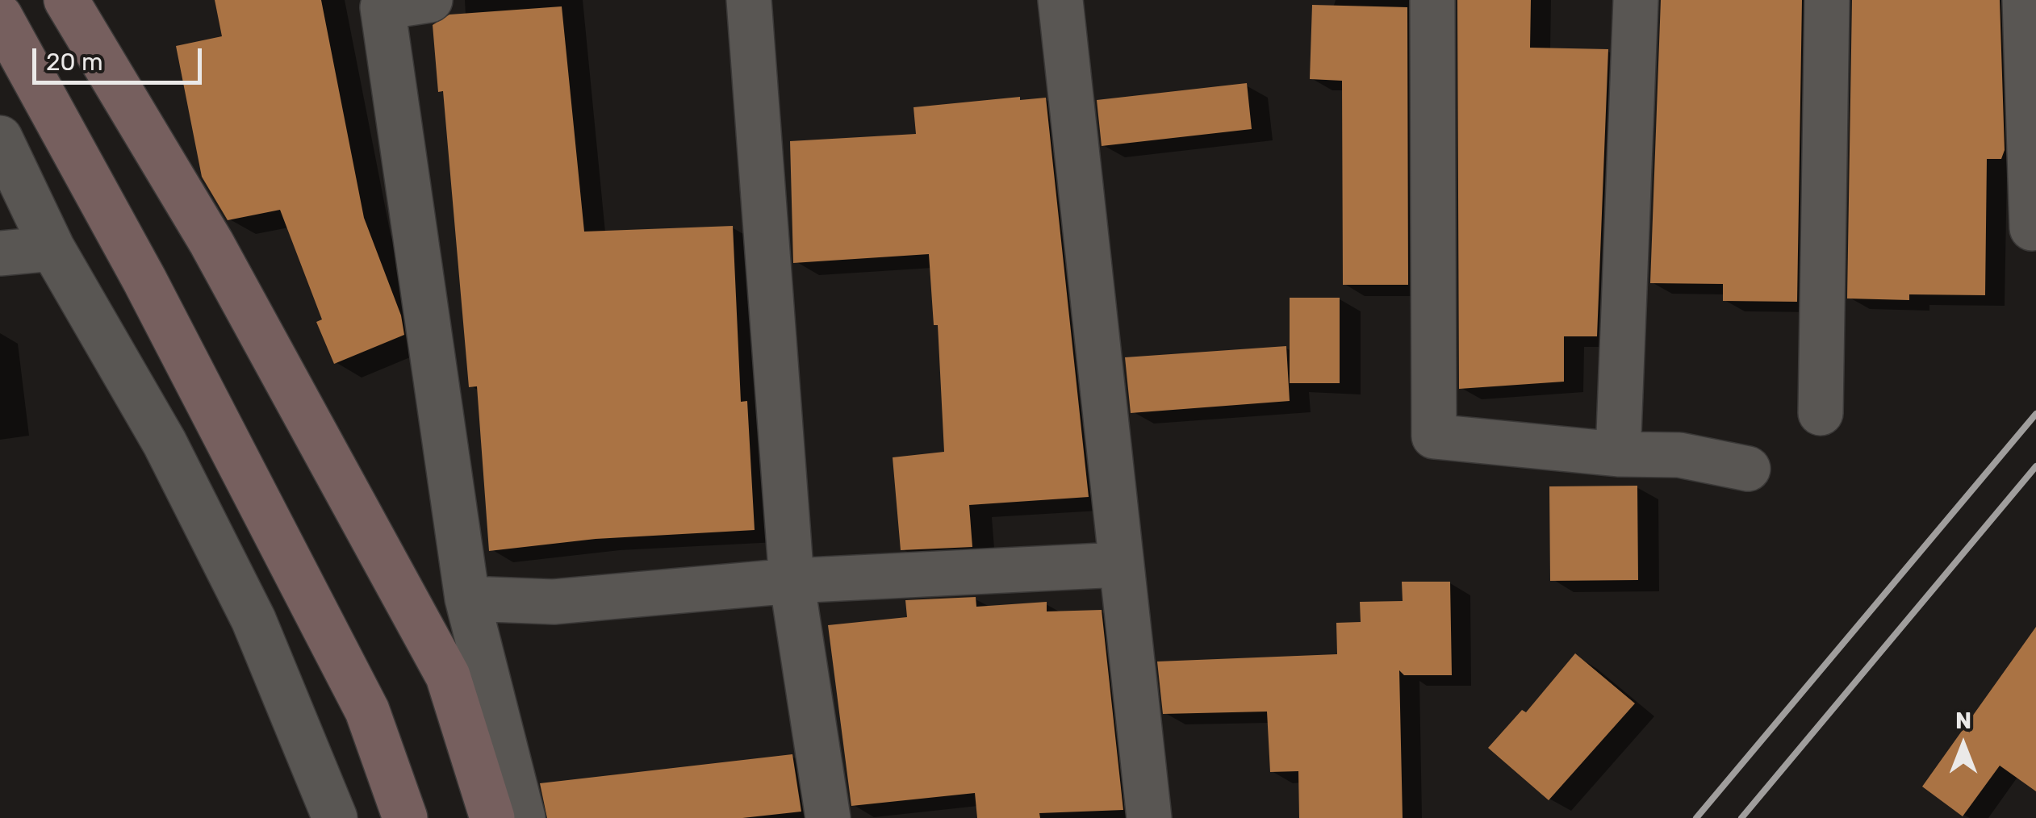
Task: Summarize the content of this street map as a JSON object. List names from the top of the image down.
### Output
{
  "scale_bar": "20 m",
  "north": "top"
}
